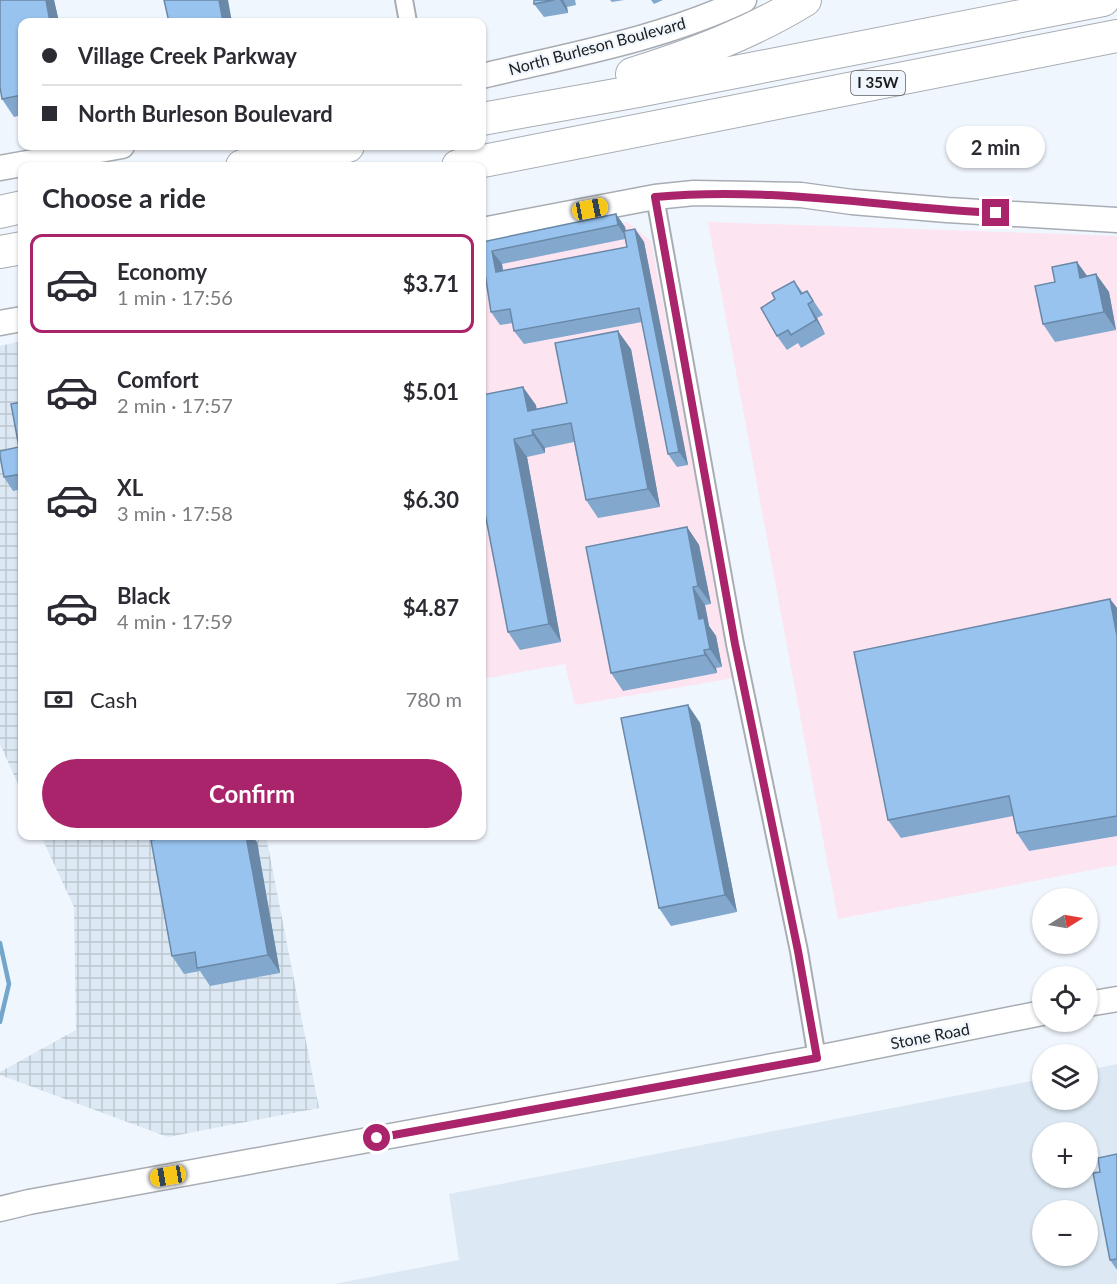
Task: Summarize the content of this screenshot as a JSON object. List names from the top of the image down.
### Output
{
  "streets": {
    "highway": ["I 35W"],
    "street": ["North Burleson Boulevard", "Stone Road"]
  },
  "north": "right",
  "page": {
    "banner": ["Village Creek Parkway", "North Burleson Boulevard"],
    "bubble": "2 min",
    "heading": "Choose a ride",
    "list": [
      {
        "name": "Economy",
        "note": "1 min · 17:56",
        "value": "$3.71"
      },
      {
        "name": "Comfort",
        "note": "2 min · 17:57",
        "value": "$5.01"
      },
      {
        "name": "XL",
        "note": "3 min · 17:58",
        "value": "$6.30"
      },
      {
        "name": "Black",
        "note": "4 min · 17:59",
        "value": "$4.87"
      }
    ],
    "pay": ["Cash", "780 m"],
    "buttons": "Confirm",
    "map_buttons": ["+", "−"]
  }
}
